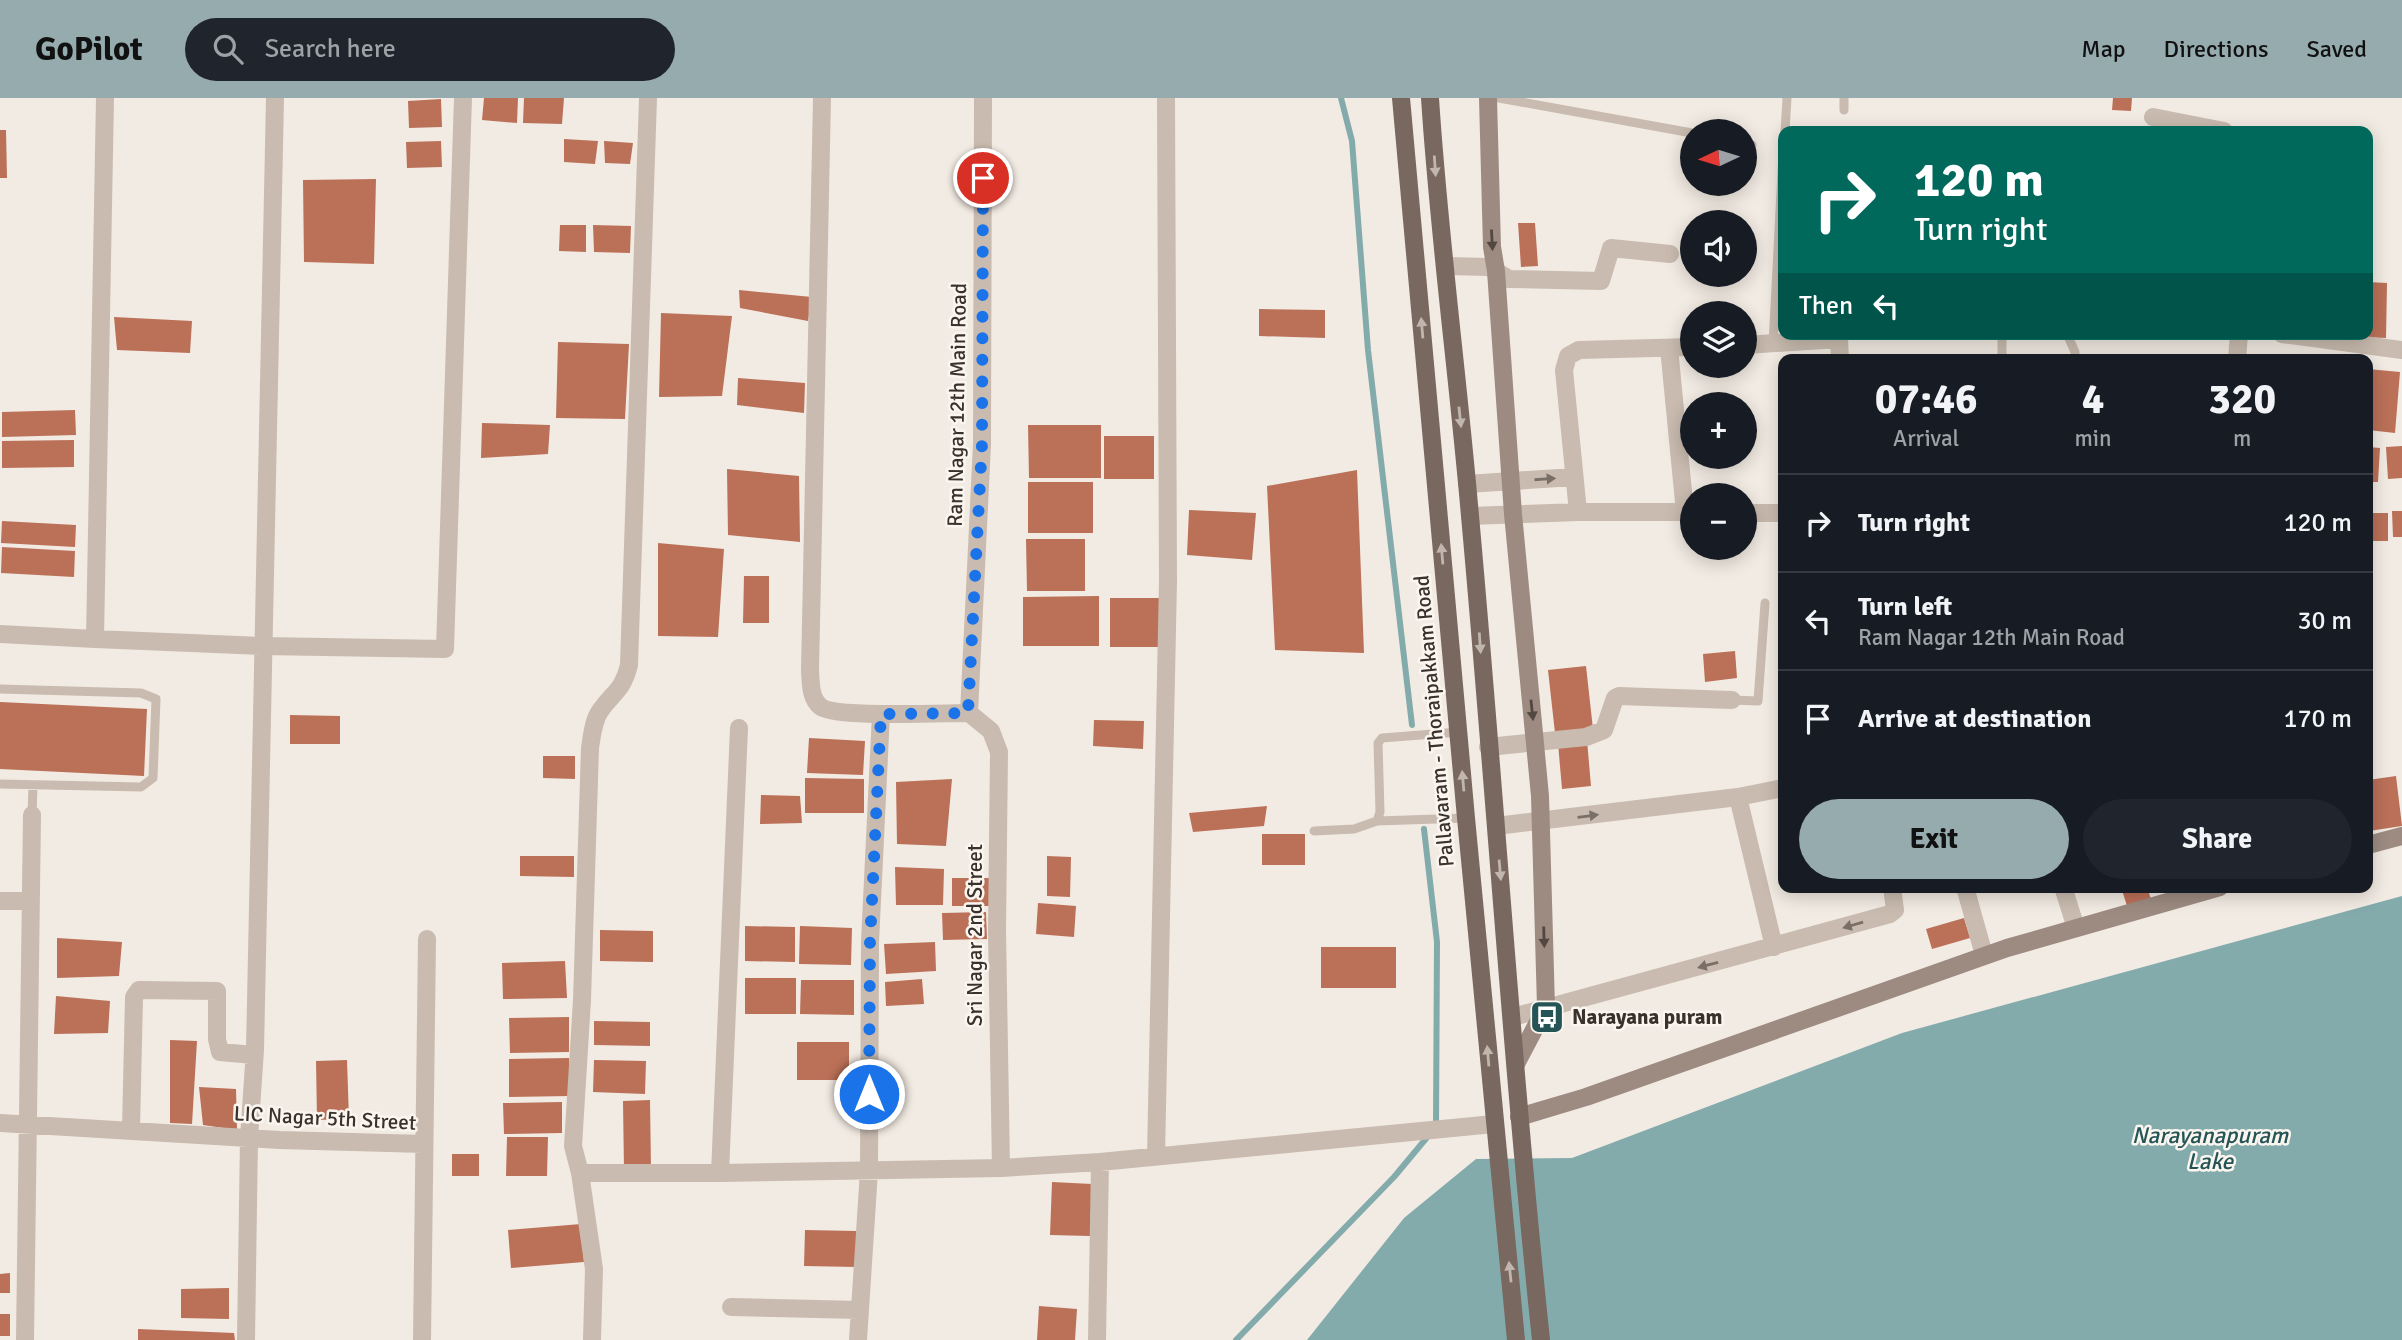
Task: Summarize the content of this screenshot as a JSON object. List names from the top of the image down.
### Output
{
  "streets": {
    "main road": ["Pallavaram - Thoraipakkam Road"],
    "street": ["Ram Nagar 12th Main Road", "Sri Nagar 2nd Street", "LIC Nagar 5th Street"]
  },
  "crossings": [
    ["Ram Nagar 12th Main Road", "Sri Nagar 2nd Street"]
  ],
  "water": ["Narayanapuram Lake"],
  "places": {
    "bus stop": ["Narayana puram"]
  },
  "north": "left",
  "page": {
    "header": "GoPilot",
    "search": "Search here",
    "nav": ["Map", "Directions", "Saved"],
    "map_buttons": ["+", "−"],
    "turn": ["120 m", "Turn right"],
    "then": "Then",
    "eta": [
      "07:46",
      "Arrival",
      "4",
      "min",
      "320",
      "m"
    ],
    "list": [
      {
        "name": "Turn right",
        "value": "120 m"
      },
      {
        "name": "Turn left",
        "note": "Ram Nagar 12th Main Road",
        "value": "30 m"
      },
      {
        "name": "Arrive at destination",
        "value": "170 m"
      }
    ],
    "buttons": ["Exit", "Share"]
  }
}
